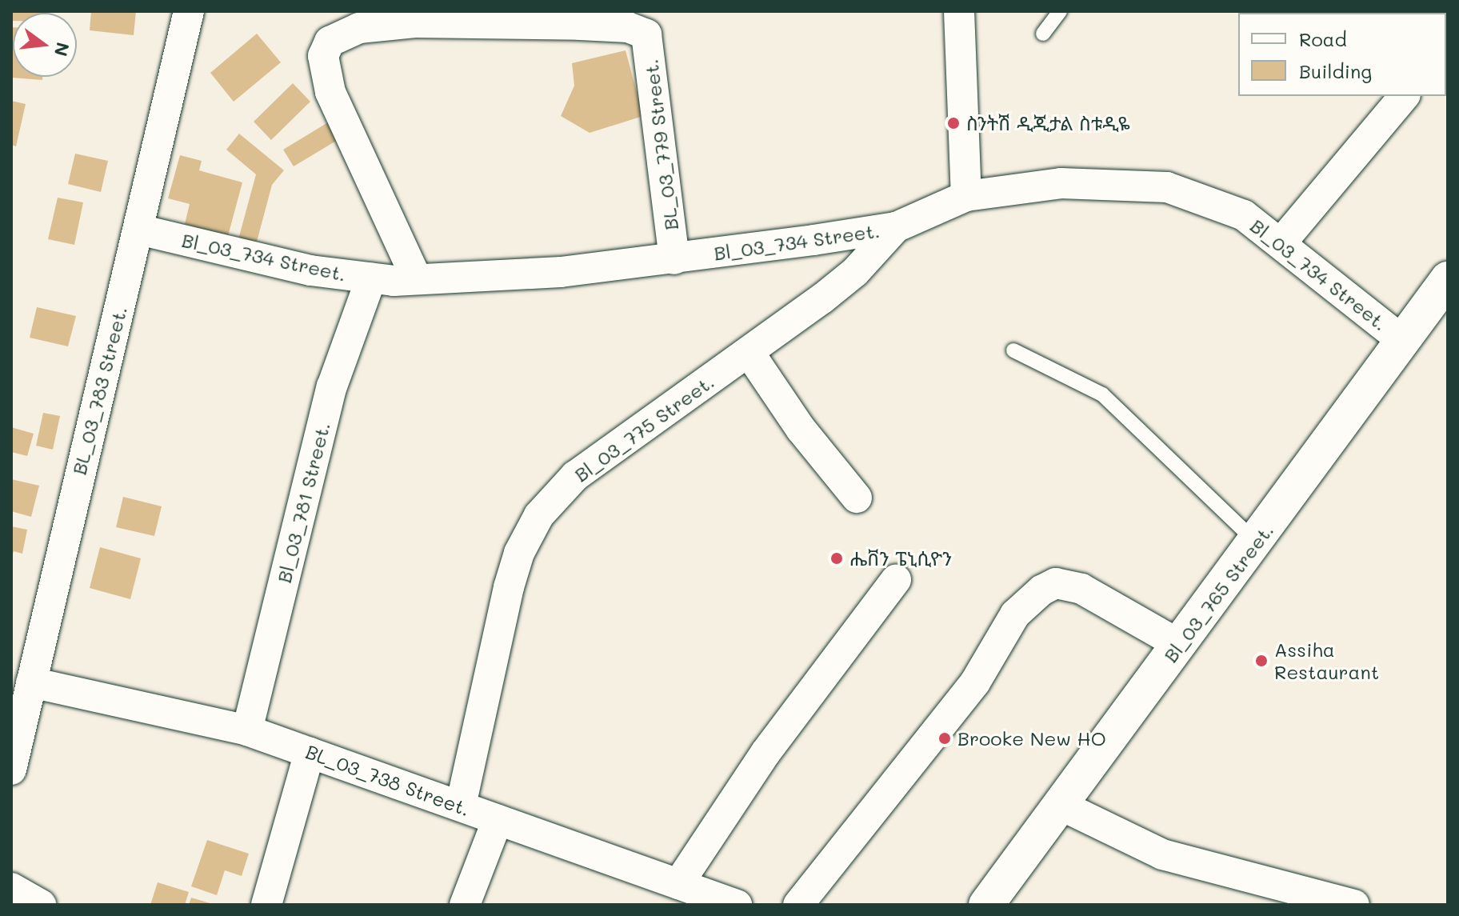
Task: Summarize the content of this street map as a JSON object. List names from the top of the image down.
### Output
{
  "streets": {
    "street": [
      "BL_03_779 Street.",
      "Bl_03_734 Street.",
      "BL_03_783 Street.",
      "Bl_03_775 Street.",
      "Bl_03_781 Street.",
      "Bl_03_765 Street.",
      "BL_03_738 Street."
    ]
  },
  "crossings": [
    ["BL_03_779 Street.", "Bl_03_734 Street."],
    ["Bl_03_734 Street.", "BL_03_783 Street."],
    ["Bl_03_734 Street.", "Bl_03_775 Street."],
    ["Bl_03_734 Street.", "Bl_03_781 Street."],
    ["Bl_03_734 Street.", "Bl_03_765 Street."],
    ["BL_03_783 Street.", "BL_03_738 Street."],
    ["Bl_03_775 Street.", "BL_03_738 Street."],
    ["Bl_03_781 Street.", "BL_03_738 Street."]
  ],
  "places": [
    "ስንትሽ ዲጂታል ስቱዲዬ",
    "ሔቨን ፔኒሲዮን",
    "Assiha Restaurant",
    "Brooke New HO"
  ],
  "legend": ["Road", "Building"],
  "north": "right"
}
